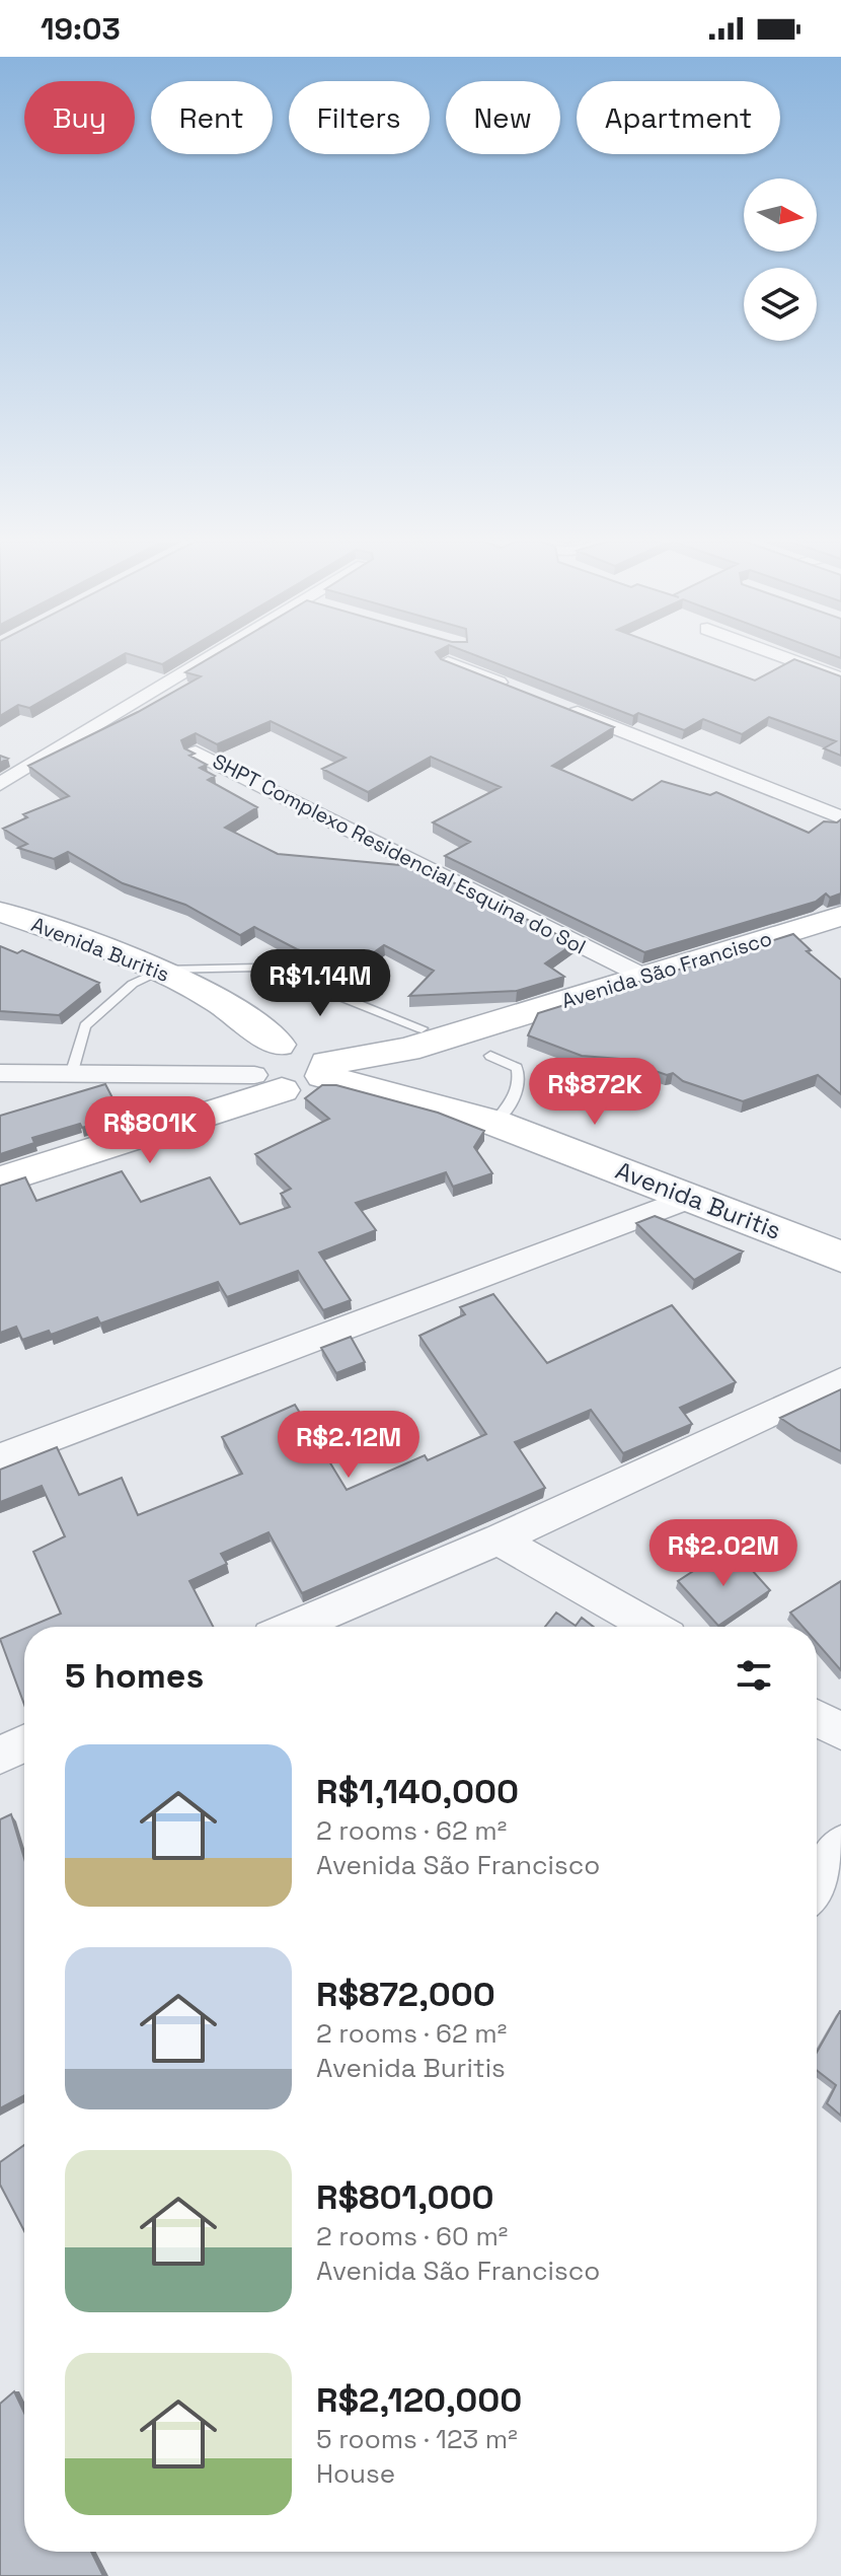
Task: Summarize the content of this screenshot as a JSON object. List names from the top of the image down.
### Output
{
  "streets": {
    "street": ["SHPT Complexo Residencial Esquina do Sol", "Avenida Buritis", "Avenida São Francisco"]
  },
  "crossings": [
    ["SHPT Complexo Residencial Esquina do Sol", "Avenida São Francisco"],
    ["Avenida Buritis", "Avenida São Francisco"]
  ],
  "north": "right",
  "page": {
    "status": "19:03",
    "chip": [
      "Buy",
      "Rent",
      "Filters",
      "New",
      "Apartment"
    ],
    "price": [
      "R$1.14M",
      "R$872K",
      "R$801K",
      "R$2.12M",
      "R$2.02M"
    ],
    "heading": "5 homes",
    "list": [
      {
        "name": "R$1,140,000",
        "note": "2 rooms · 62 m² · Avenida São Francisco"
      },
      {
        "name": "R$872,000",
        "note": "2 rooms · 62 m² · Avenida Buritis"
      },
      {
        "name": "R$801,000",
        "note": "2 rooms · 60 m² · Avenida São Francisco"
      },
      {
        "name": "R$2,120,000",
        "note": "5 rooms · 123 m² · House"
      }
    ]
  }
}
